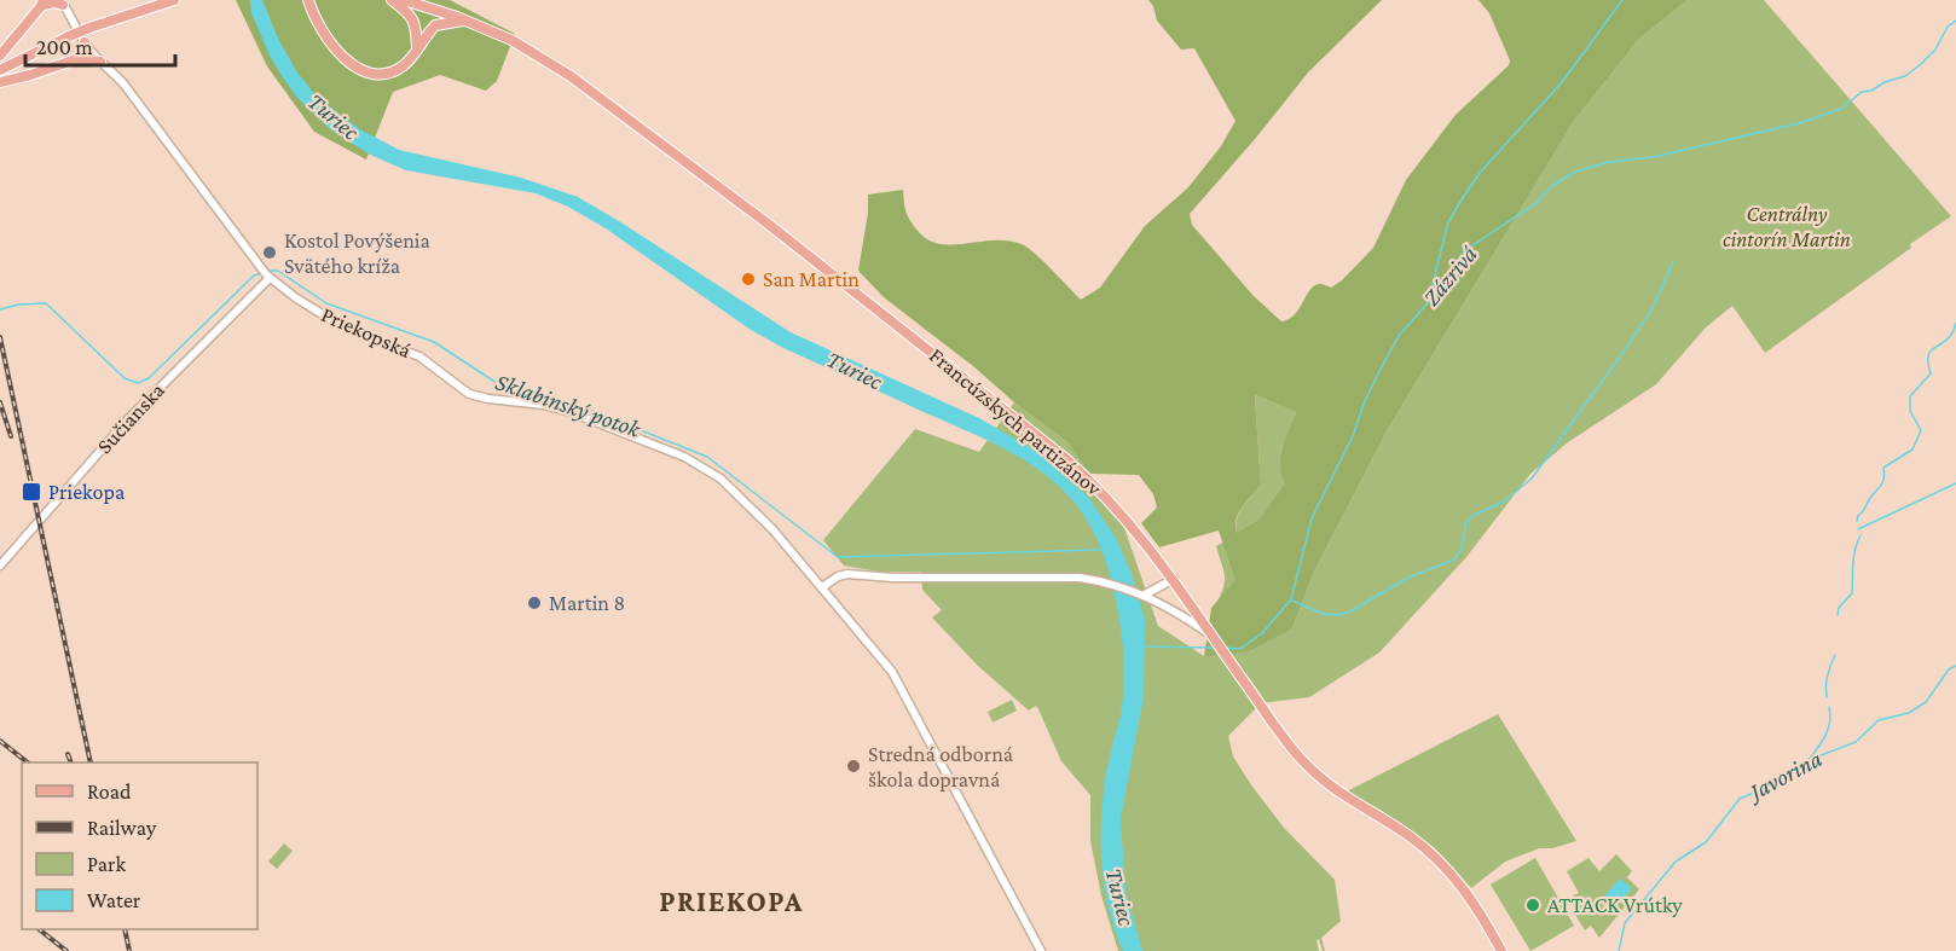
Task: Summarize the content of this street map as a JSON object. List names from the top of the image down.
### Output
{
  "streets": {
    "main road": ["Francúzskych partizánov"],
    "street": ["Priekopská", "Sučianska"]
  },
  "crossings": [
    ["Priekopská", "Sučianska"]
  ],
  "districts": ["PRIEKOPA"],
  "water": [
    "Turiec",
    "Zázrivá",
    "Sklabinský potok",
    "Javorina"
  ],
  "parks": ["Centrálny cintorín Martin"],
  "places": {
    "other": [
      "Kostol Povýšenia Svätého kríža",
      "San Martin",
      "Martin 8",
      "Stredná odborná škola dopravná",
      "ATTACK Vrútky"
    ],
    "transit": ["Priekopa"]
  },
  "legend": [
    "Road",
    "Railway",
    "Park",
    "Water"
  ],
  "scale_bar": "200 m"
}
